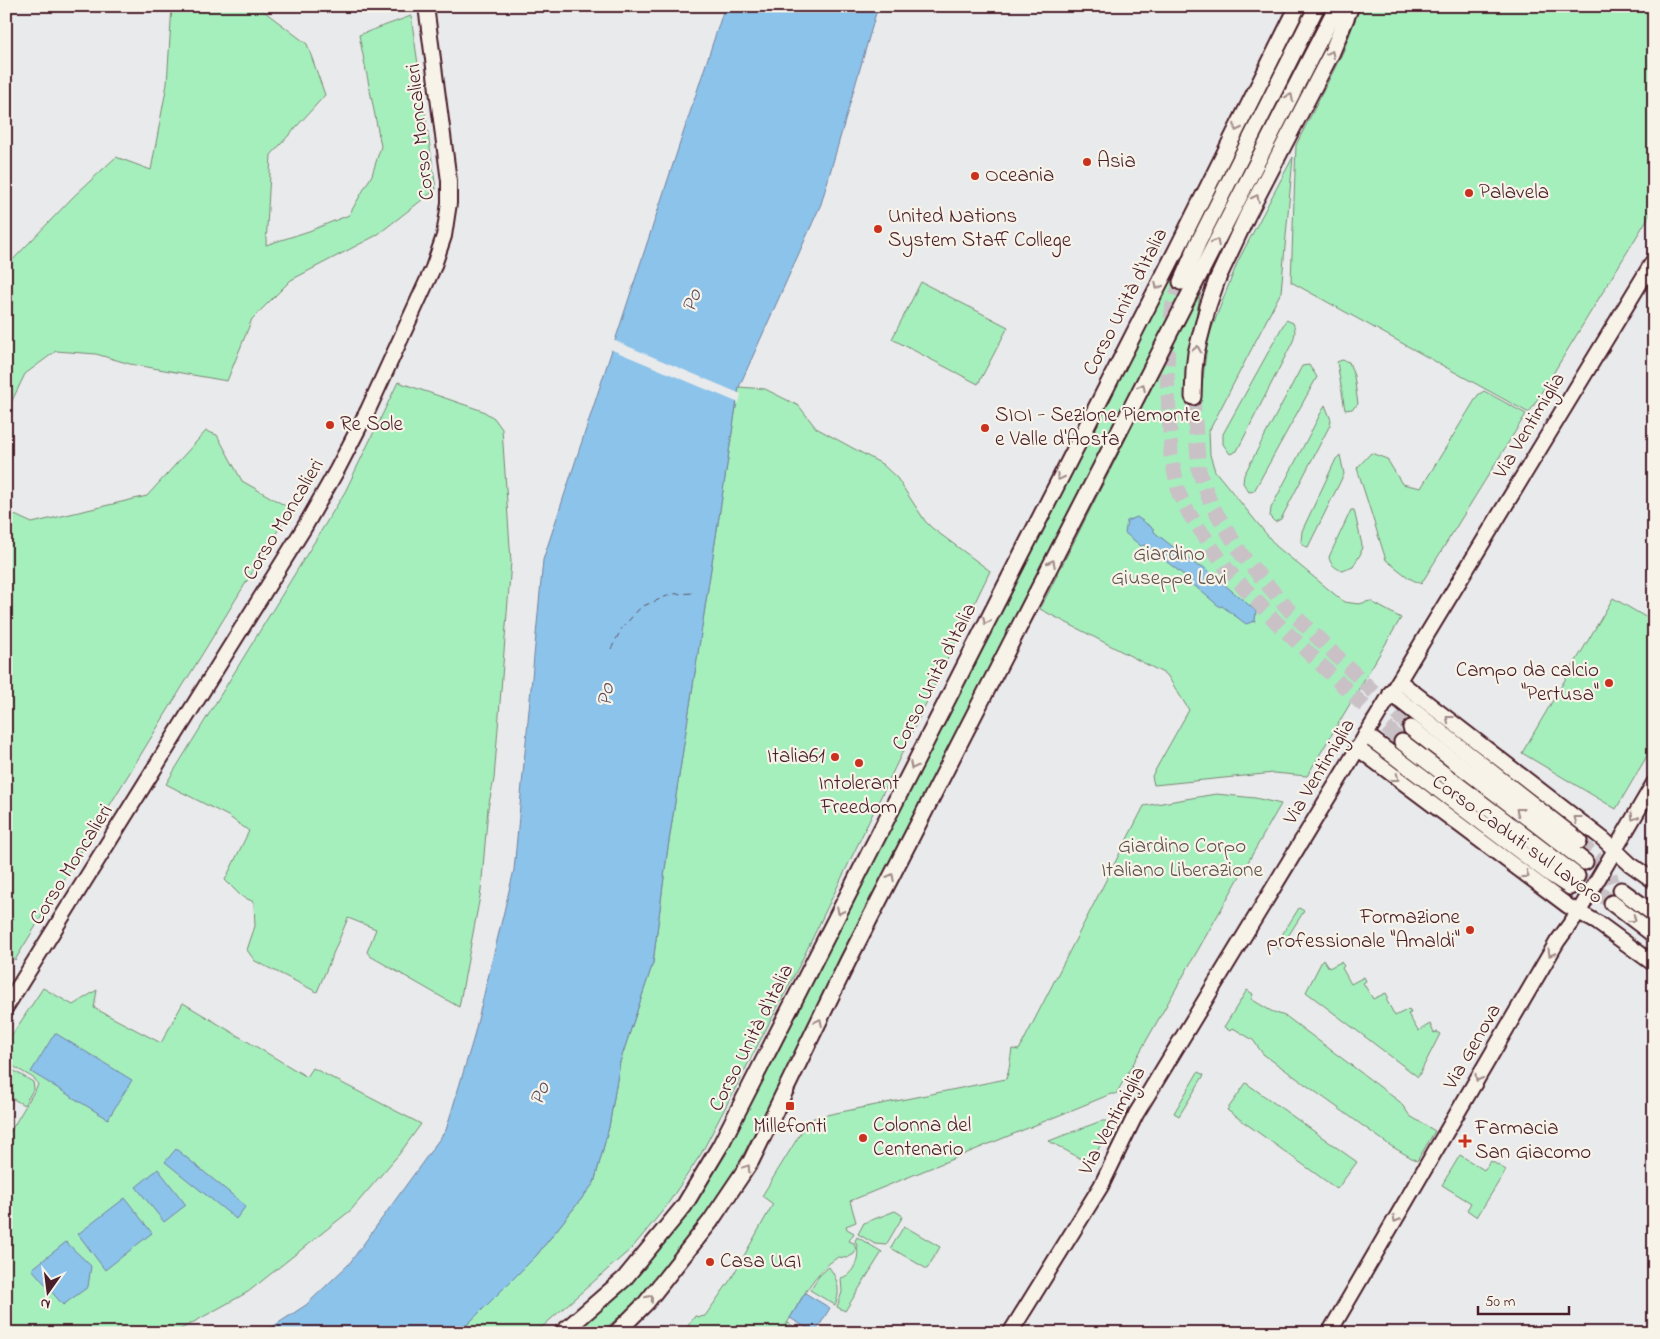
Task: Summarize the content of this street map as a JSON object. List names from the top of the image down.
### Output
{
  "streets": {
    "main road": ["Corso Unità d'Italia"],
    "street": [
      "Corso Moncalieri",
      "Via Ventimiglia",
      "Corso Caduti sul Lavoro",
      "Via Genova"
    ]
  },
  "crossings": [
    ["Via Ventimiglia", "Corso Caduti sul Lavoro"],
    ["Corso Caduti sul Lavoro", "Via Genova"]
  ],
  "one_way": ["Via Genova"],
  "water": ["Po"],
  "parks": ["Giardino Giuseppe Levi", "Giardino Corpo Italiano Liberazione"],
  "places": {
    "other": [
      "Asia",
      "Oceania",
      "Palavela",
      "United Nations System Staff College",
      "Re Sole",
      "SIOI - Sezione Piemonte e Valle d'Aosta",
      "Campo da calcio \"Pertusa\"",
      "Italia61",
      "Intolerant Freedom",
      "Formazione professionale \"Amaldi\"",
      "Colonna del Centenario",
      "Casa UGI"
    ],
    "transit": ["Millefonti"],
    "health": ["Farmacia San Giacomo"]
  },
  "scale_bar": "50 m",
  "north": "bottom"
}
